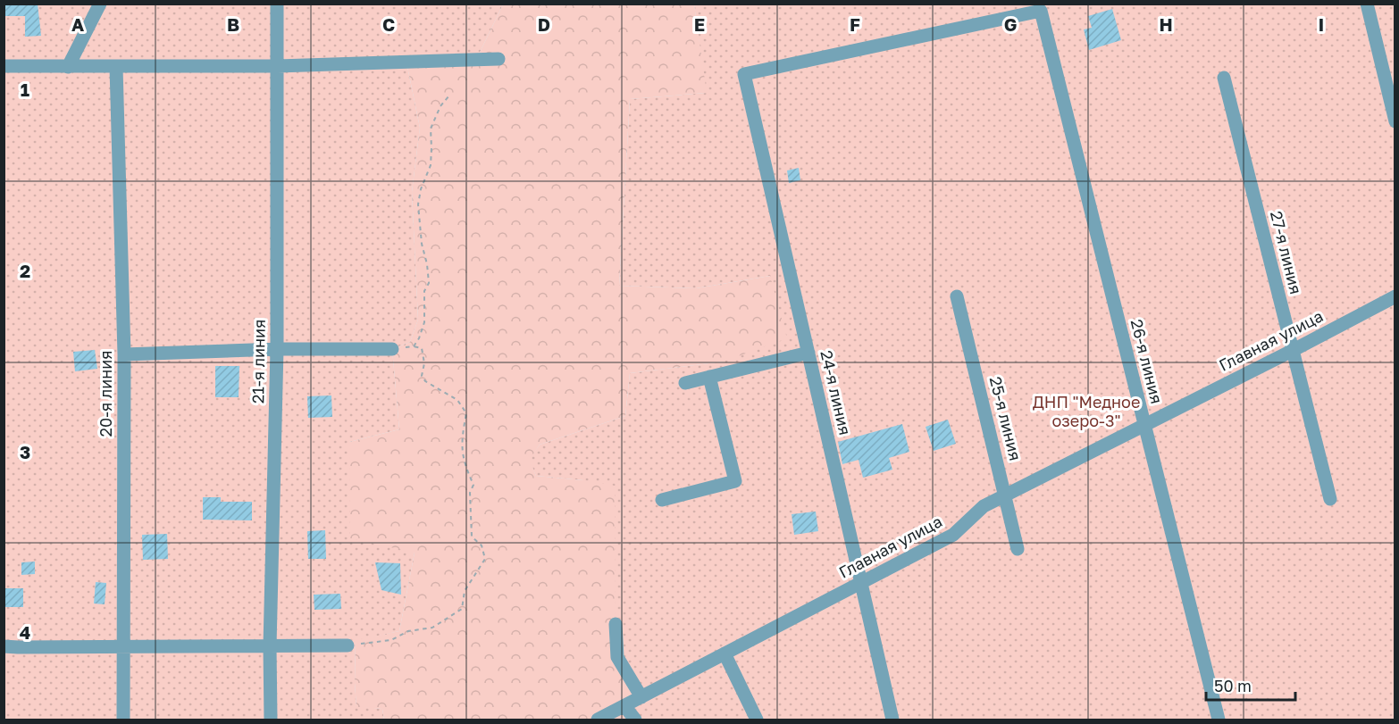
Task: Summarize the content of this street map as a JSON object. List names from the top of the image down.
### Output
{
  "streets": {
    "street": [
      "27-я линия",
      "Главная улица",
      "21-я линия",
      "26-я линия",
      "24-я линия",
      "20-я линия",
      "25-я линия"
    ]
  },
  "crossings": [
    ["27-я линия", "Главная улица"],
    ["Главная улица", "26-я линия"],
    ["Главная улица", "24-я линия"],
    ["Главная улица", "25-я линия"],
    ["26-я линия", "24-я линия"]
  ],
  "parks": ["ДНП \"Медное озеро-3\""],
  "scale_bar": "50 m",
  "grid": {
    "columns": [
      "A",
      "B",
      "C",
      "D",
      "E",
      "F",
      "G",
      "H",
      "I"
    ],
    "rows": [
      "1",
      "2",
      "3",
      "4"
    ]
  }
}
